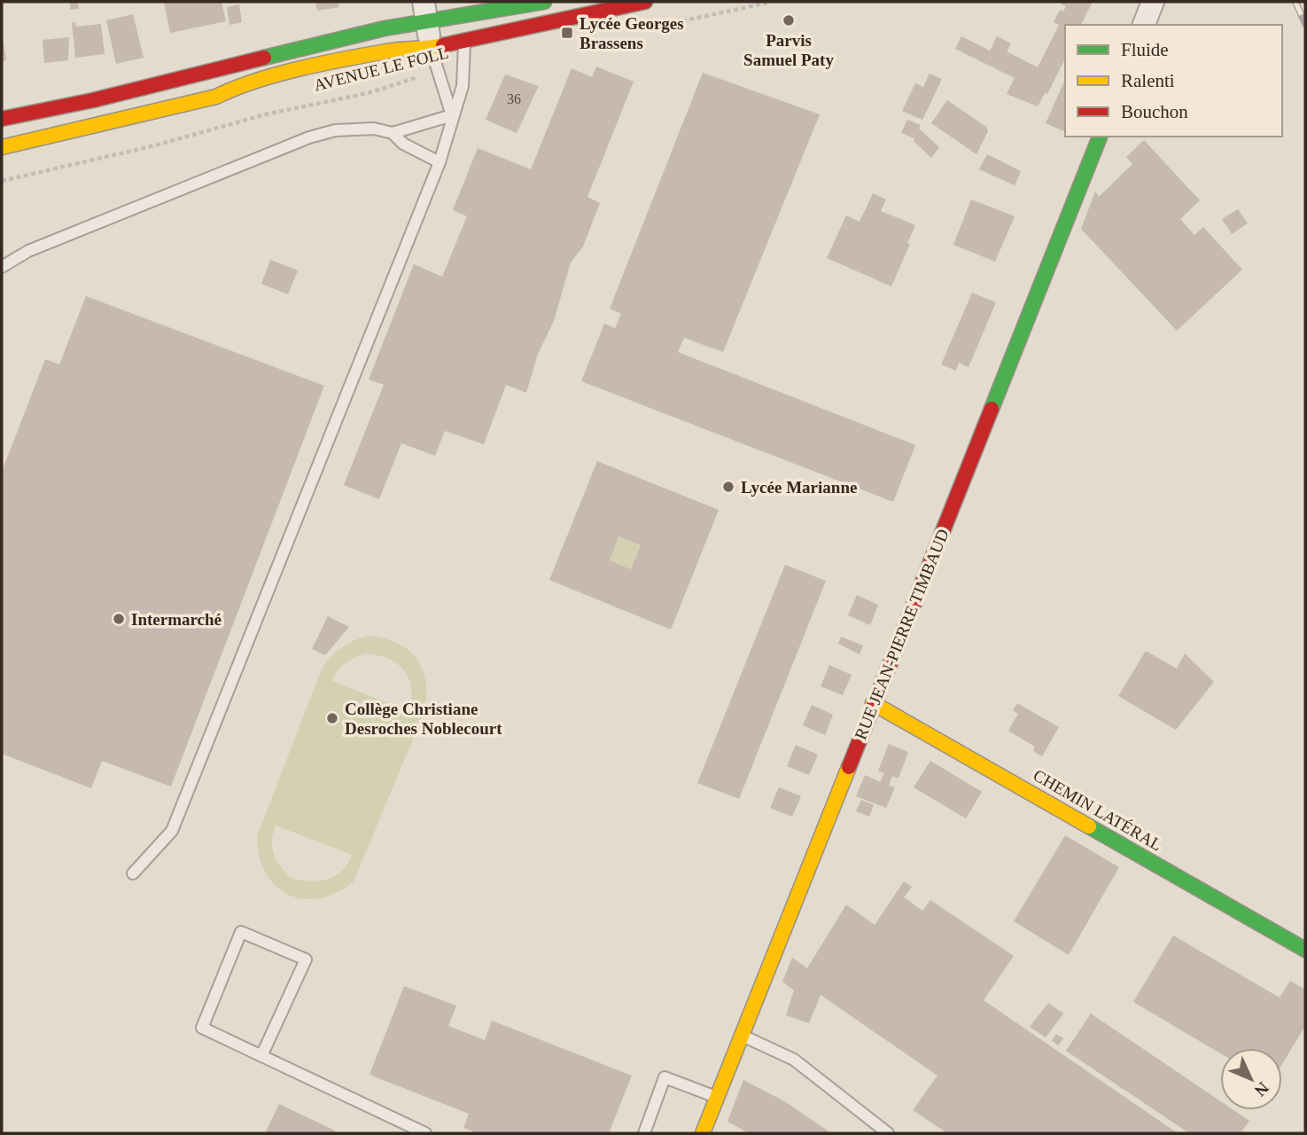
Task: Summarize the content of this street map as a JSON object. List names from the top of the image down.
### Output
{
  "streets": {
    "street": ["AVENUE LE FOLL", "RUE JEAN-PIERRE TIMBAUD", "CHEMIN LATÉRAL"]
  },
  "crossings": [
    ["RUE JEAN-PIERRE TIMBAUD", "CHEMIN LATÉRAL"]
  ],
  "places": {
    "other": [
      "Parvis Samuel Paty",
      "Lycée Marianne",
      "Intermarché",
      "Collège Christiane Desroches Noblecourt"
    ],
    "transit": ["Lycée Georges Brassens"]
  },
  "house_numbers": ["36"],
  "legend": ["Fluide", "Ralenti", "Bouchon"],
  "north": "bottom right"
}
